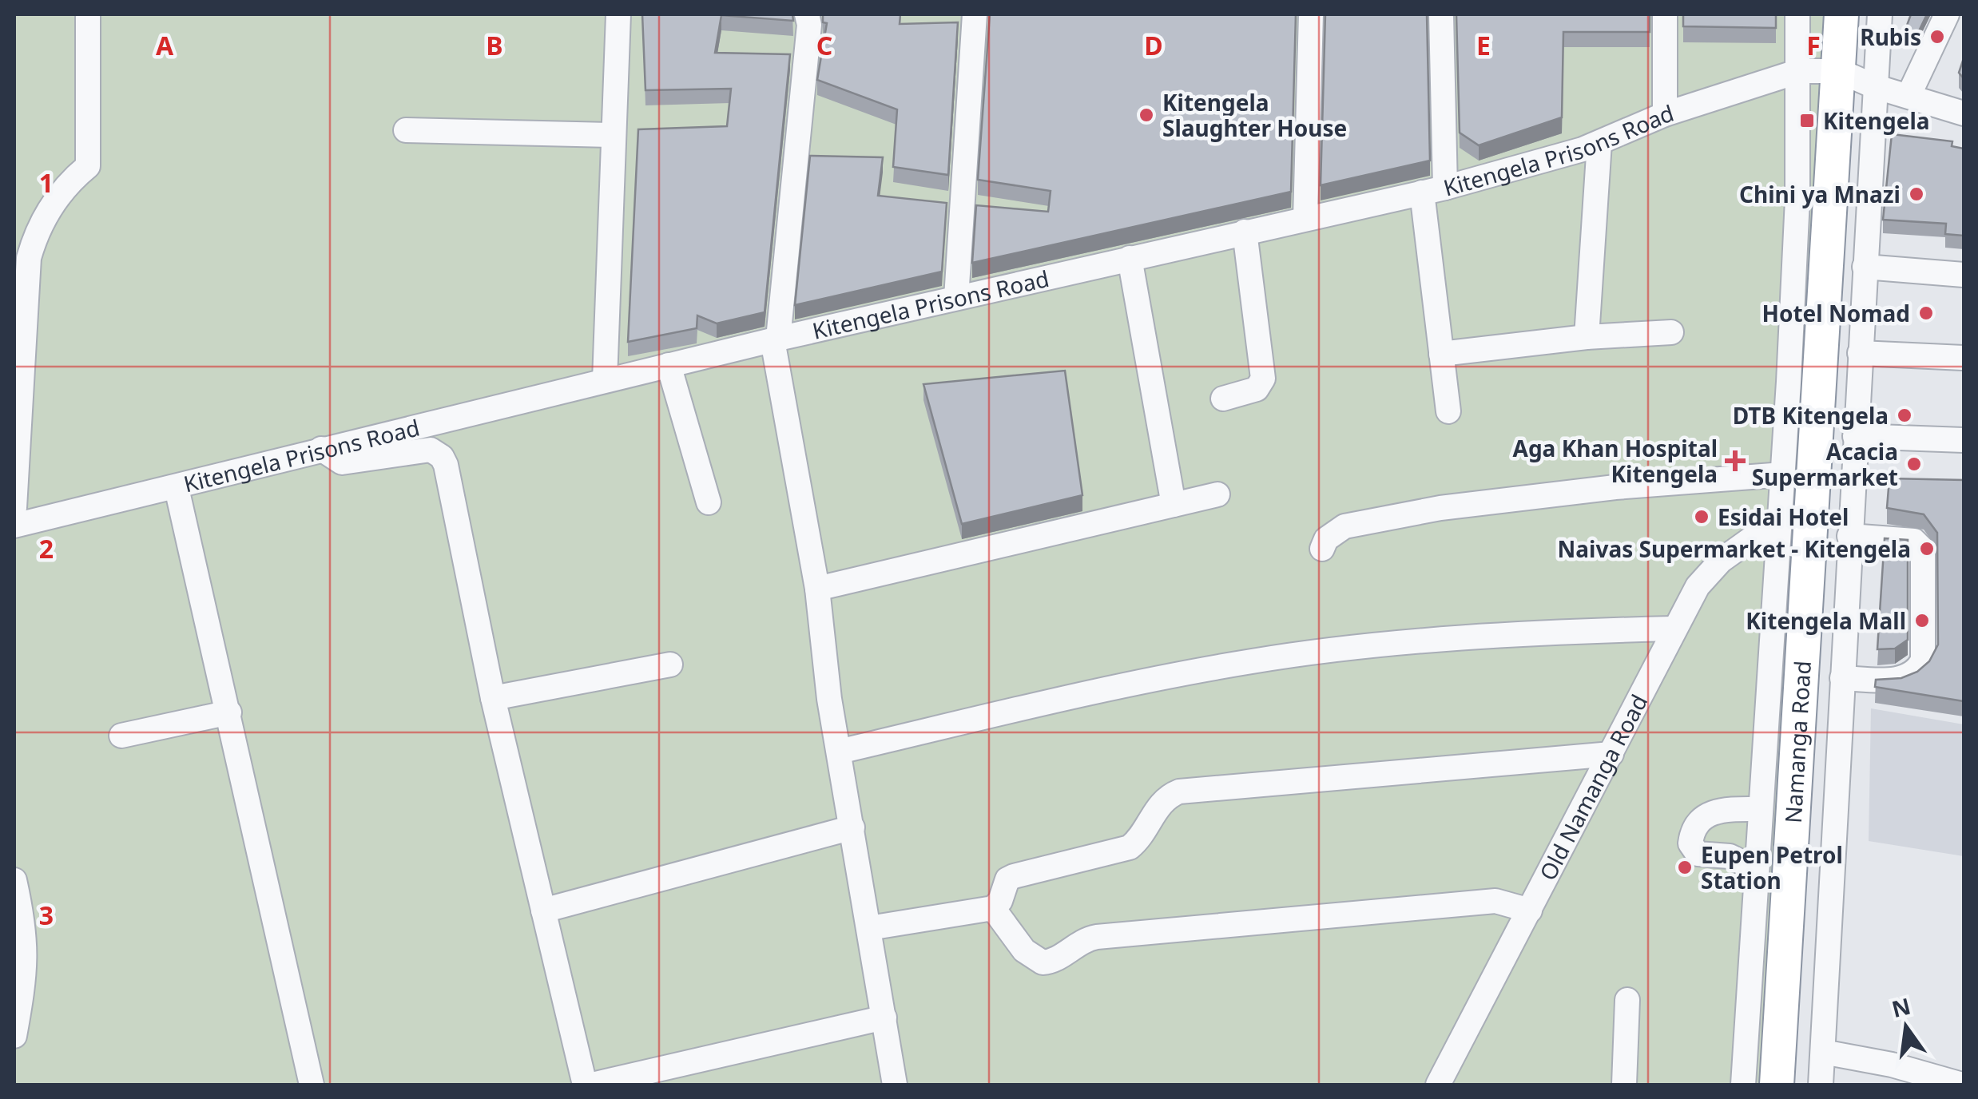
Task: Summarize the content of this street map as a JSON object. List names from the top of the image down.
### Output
{
  "streets": {
    "highway": ["Namanga Road"],
    "street": ["Kitengela Prisons Road", "Old Namanga Road"]
  },
  "crossings": [
    ["Kitengela Prisons Road", "Namanga Road"]
  ],
  "places": {
    "other": [
      "Rubis",
      "Kitengela Slaughter House",
      "Chini ya Mnazi",
      "Hotel Nomad",
      "DTB Kitengela",
      "Acacia Supermarket",
      "Esidai Hotel",
      "Naivas Supermarket - Kitengela",
      "Kitengela Mall",
      "Eupen Petrol Station"
    ],
    "transit": ["Kitengela"],
    "health": ["Aga Khan Hospital Kitengela"]
  },
  "north": "top",
  "grid": {
    "columns": [
      "A",
      "B",
      "C",
      "D",
      "E",
      "F"
    ],
    "rows": ["1", "2", "3"]
  }
}
